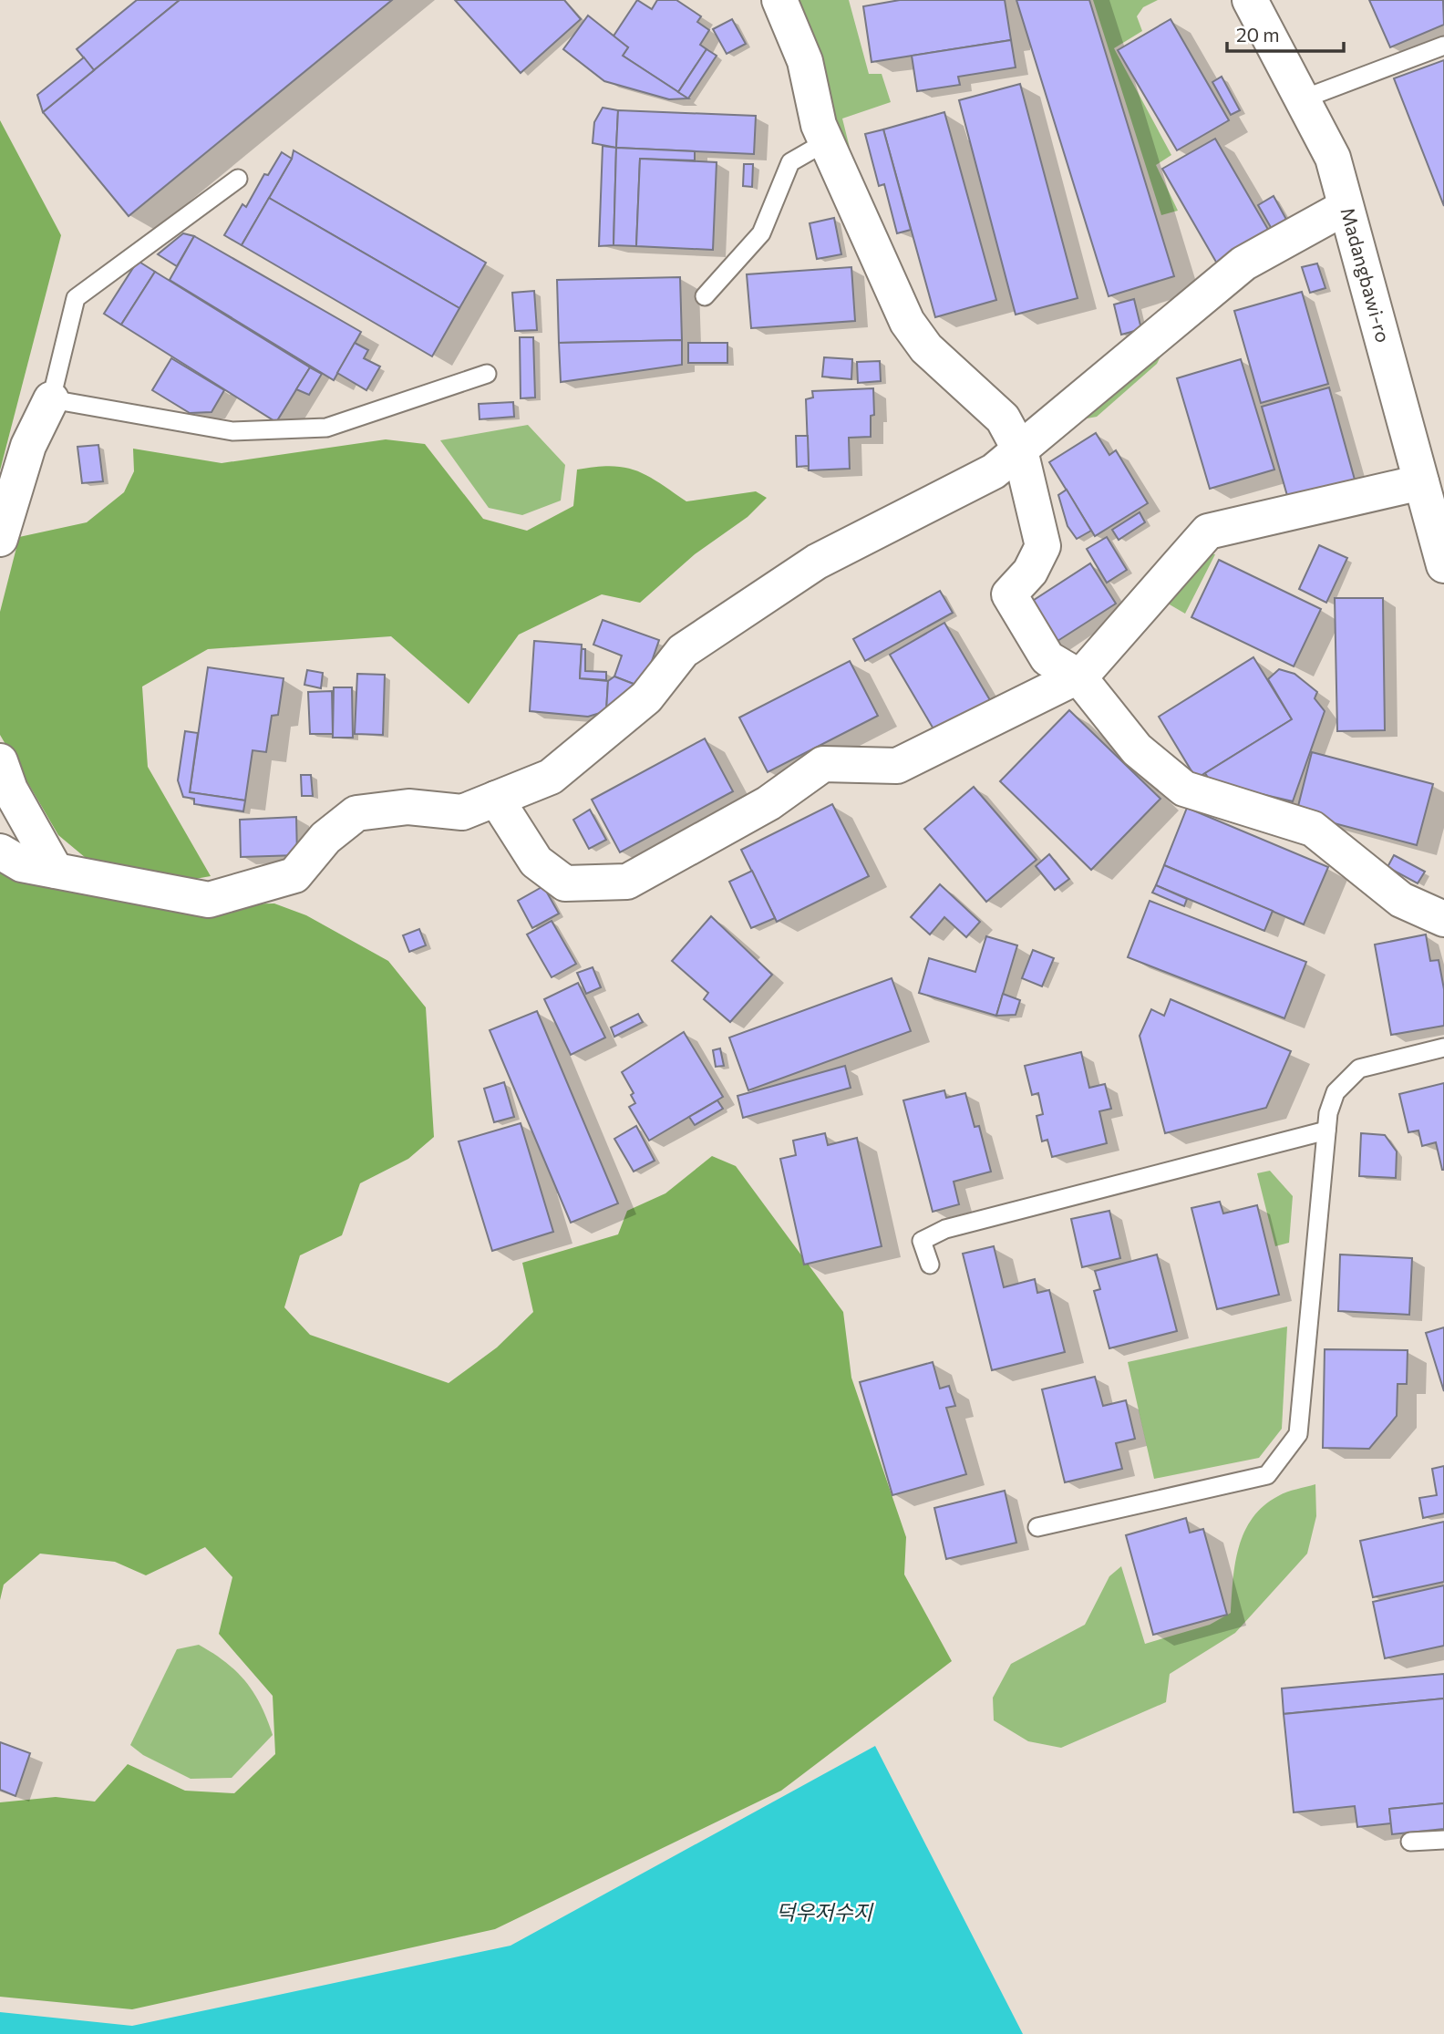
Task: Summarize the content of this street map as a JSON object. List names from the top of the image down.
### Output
{
  "streets": {
    "street": ["Madangbawi-ro"]
  },
  "water": ["덕우저수지"],
  "scale_bar": "20 m"
}
